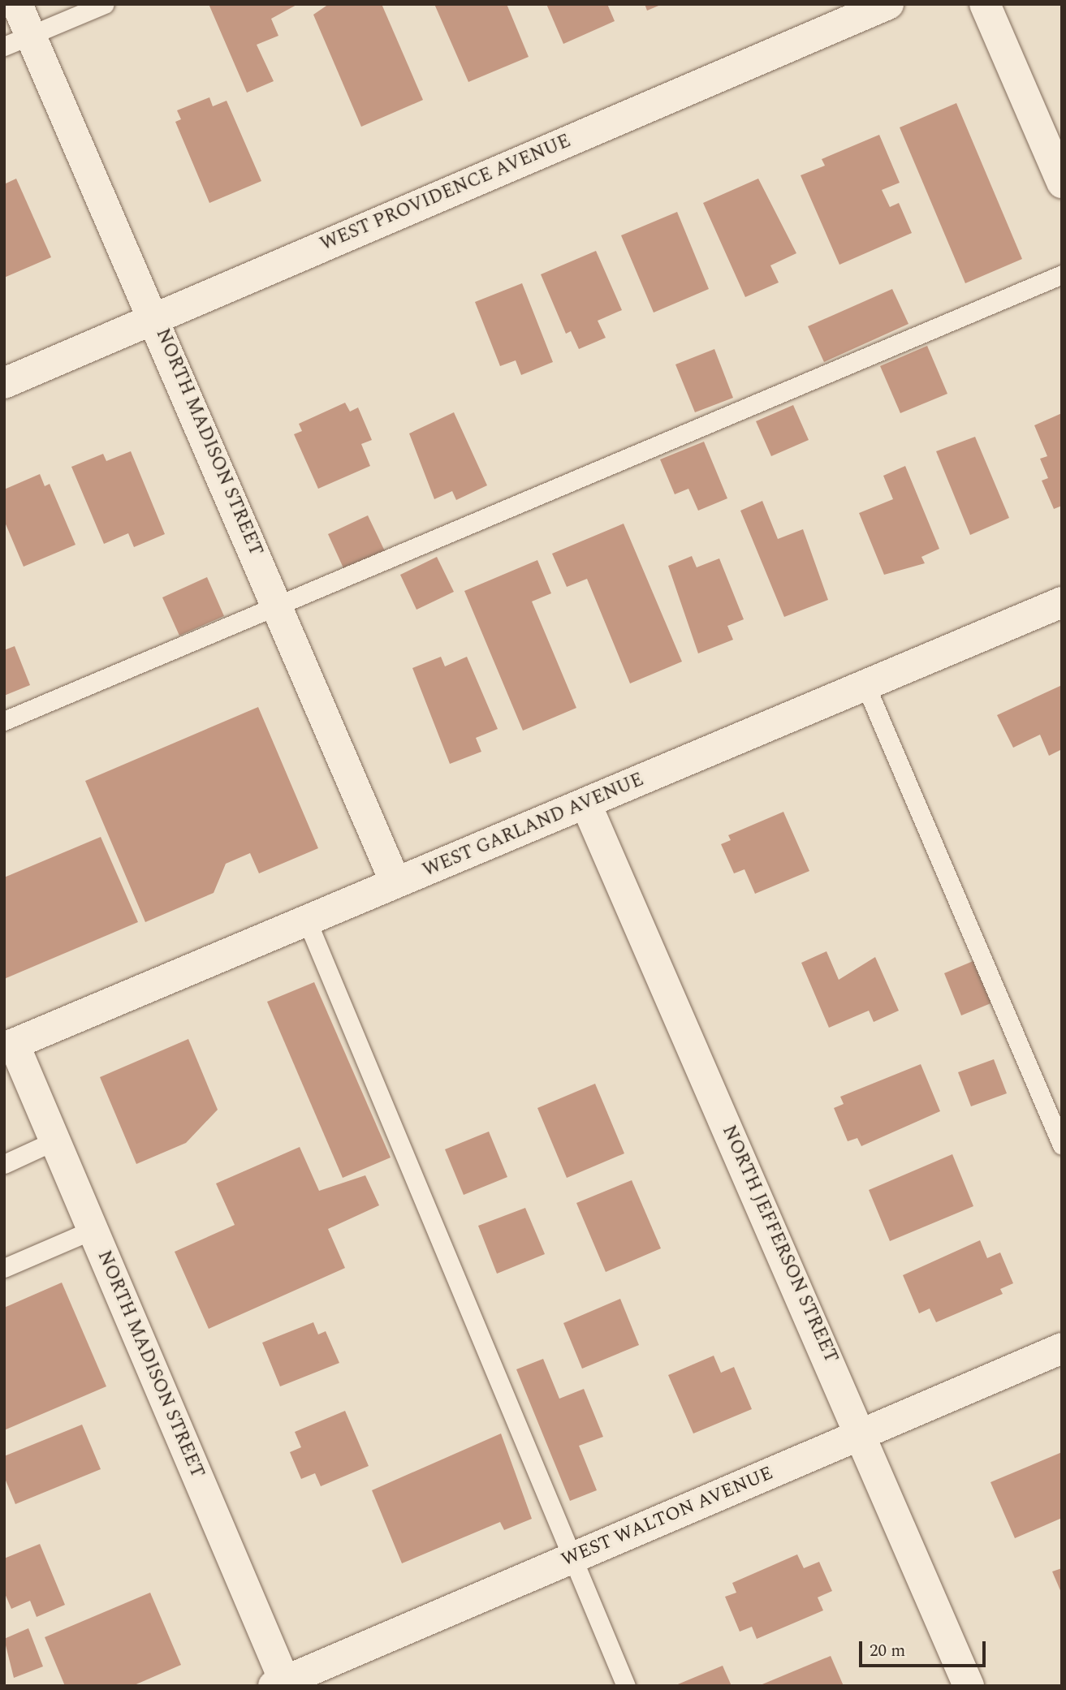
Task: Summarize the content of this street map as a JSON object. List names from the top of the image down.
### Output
{
  "streets": {
    "street": [
      "WEST PROVIDENCE AVENUE",
      "NORTH MADISON STREET",
      "WEST GARLAND AVENUE",
      "NORTH JEFFERSON STREET",
      "WEST WALTON AVENUE"
    ]
  },
  "crossings": [
    ["WEST PROVIDENCE AVENUE", "NORTH MADISON STREET"],
    ["NORTH MADISON STREET", "WEST GARLAND AVENUE"],
    ["NORTH MADISON STREET", "WEST WALTON AVENUE"],
    ["WEST GARLAND AVENUE", "NORTH JEFFERSON STREET"],
    ["NORTH JEFFERSON STREET", "WEST WALTON AVENUE"]
  ],
  "scale_bar": "20 m"
}
